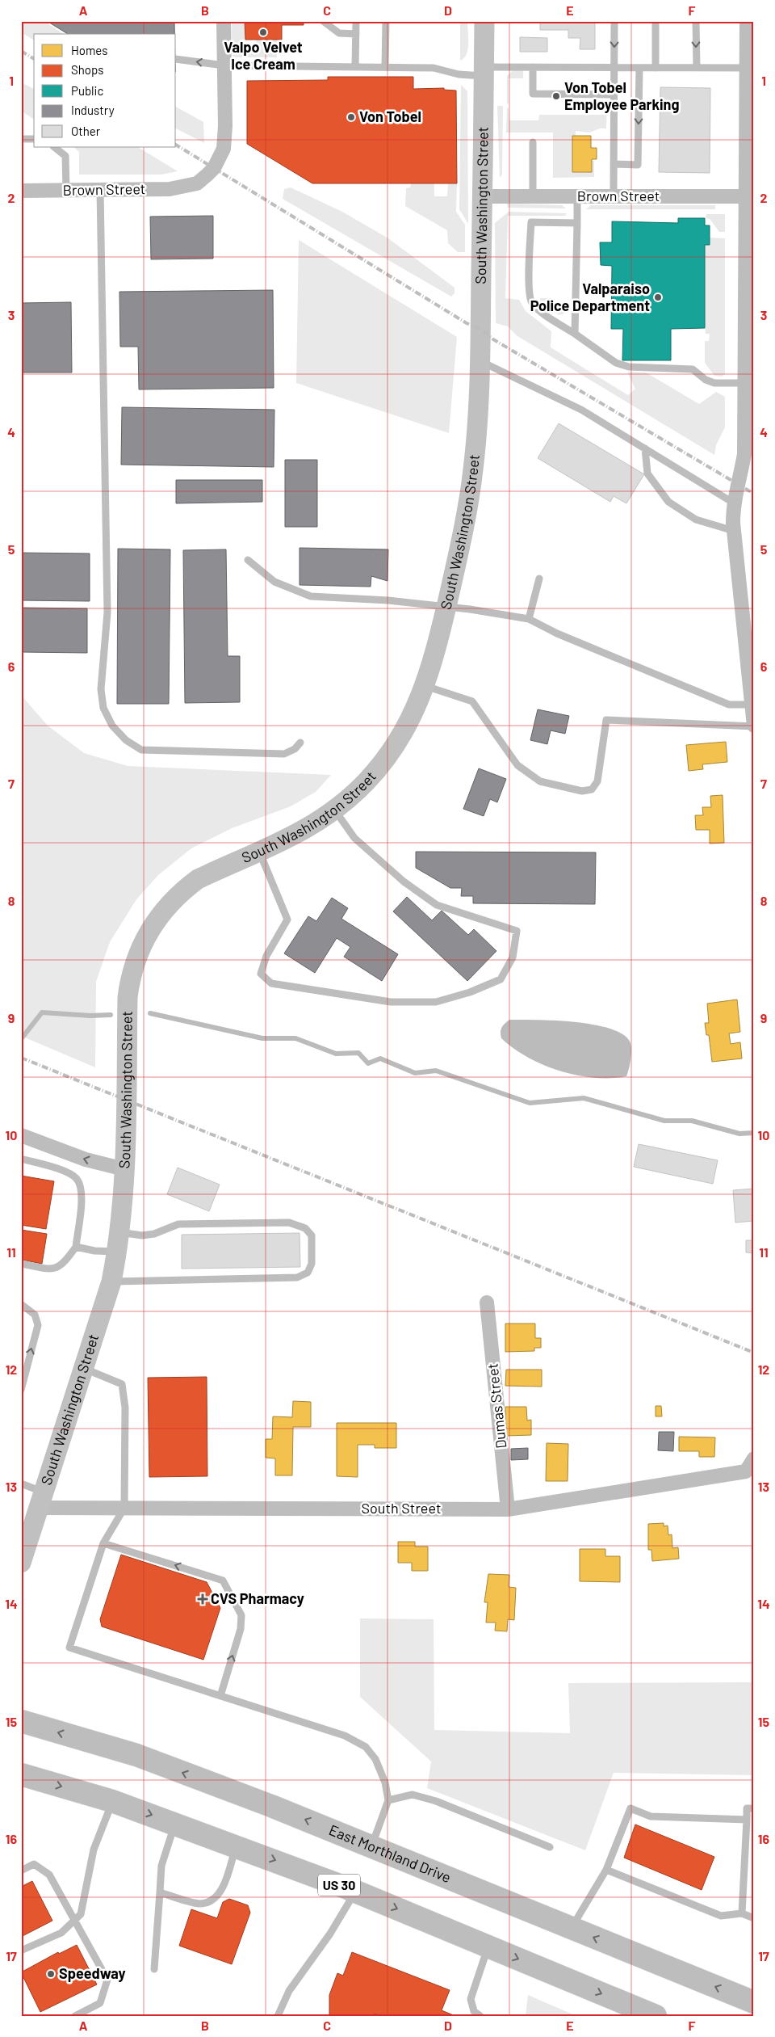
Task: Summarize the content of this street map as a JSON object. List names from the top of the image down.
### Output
{
  "streets": {
    "highway": ["East Morthland Drive", "US 30"],
    "main road": ["South Washington Street"],
    "street": ["Brown Street", "Dumas Street", "South Street"]
  },
  "crossings": [
    ["Brown Street", "South Washington Street"],
    ["South Washington Street", "South Street"],
    ["Dumas Street", "South Street"]
  ],
  "places": {
    "other": [
      "Valpo Velvet Ice Cream",
      "Von Tobel Employee Parking",
      "Von Tobel",
      "Valparaiso Police Department",
      "Speedway"
    ],
    "health": ["CVS Pharmacy"]
  },
  "legend": [
    "Homes",
    "Shops",
    "Public",
    "Industry",
    "Other"
  ],
  "grid": {
    "columns": [
      "A",
      "B",
      "C",
      "D",
      "E",
      "F"
    ],
    "rows": [
      "1",
      "2",
      "3",
      "4",
      "5",
      "6",
      "7",
      "8",
      "9",
      "10",
      "11",
      "12",
      "13",
      "14",
      "15",
      "16",
      "17"
    ]
  }
}
